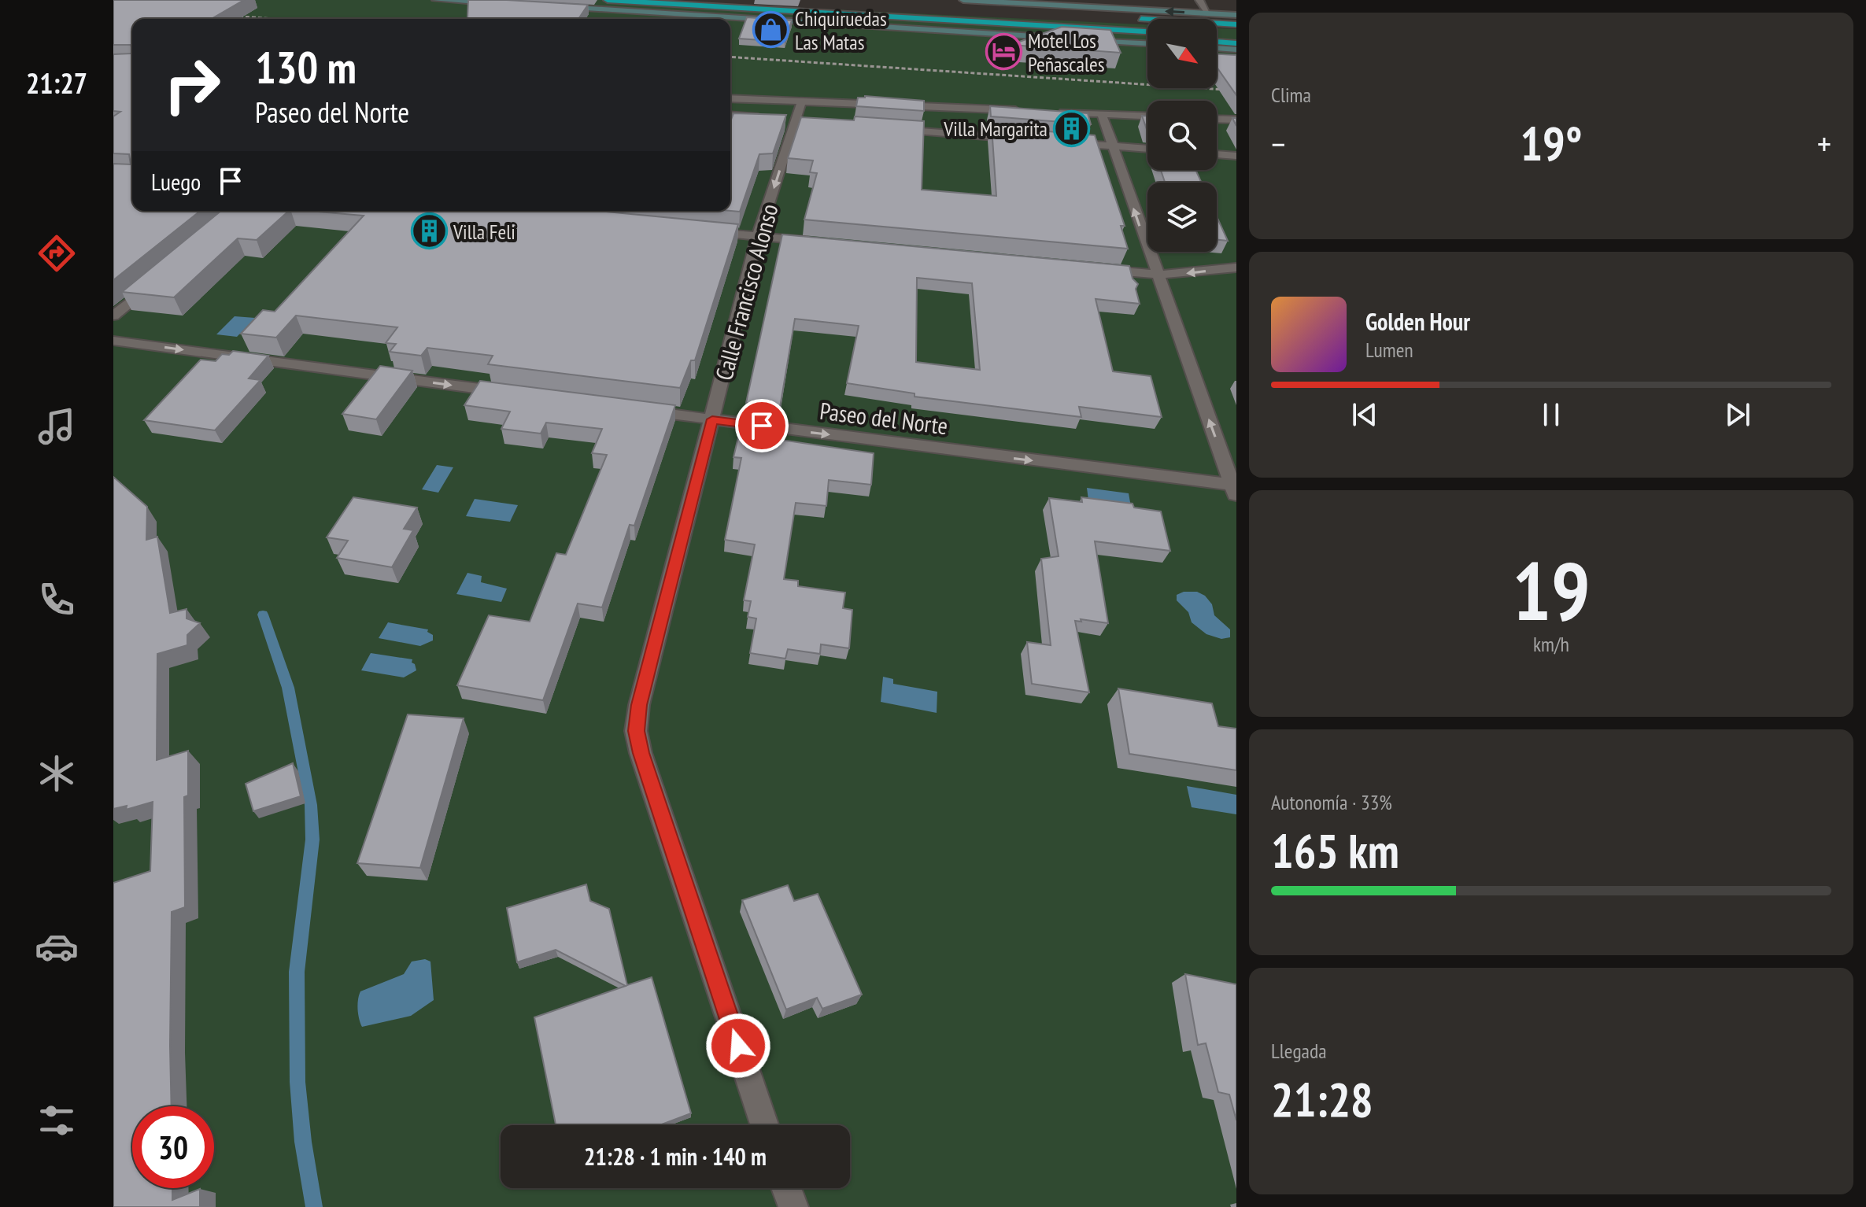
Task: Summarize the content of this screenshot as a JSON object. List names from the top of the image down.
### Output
{
  "streets": {
    "street": ["Calle Francisco Alonso", "Paseo del Norte"]
  },
  "crossings": [
    ["Calle Francisco Alonso", "Paseo del Norte"]
  ],
  "one_way": ["Paseo del Norte"],
  "places": {
    "shop": ["Chiquiruedas Las Matas"],
    "hotel": ["Motel Los Peñascales"],
    "building": ["Villa Margarita", "Villa Feli"]
  },
  "north": "bottom right",
  "page": {
    "tabs": "21:27",
    "tile": [
      "Clima",
      ["19", "km/h"],
      ["Autonomía · 33%", "165 km"],
      ["Llegada", "21:28"]
    ],
    "turn": ["130 m", "Paseo del Norte"],
    "heat": ["−", "19°", "+"],
    "then": "Luego",
    "song": ["Golden Hour", "Lumen"],
    "limit": "30",
    "trip": "21:28 · 1 min · 140 m"
  }
}
